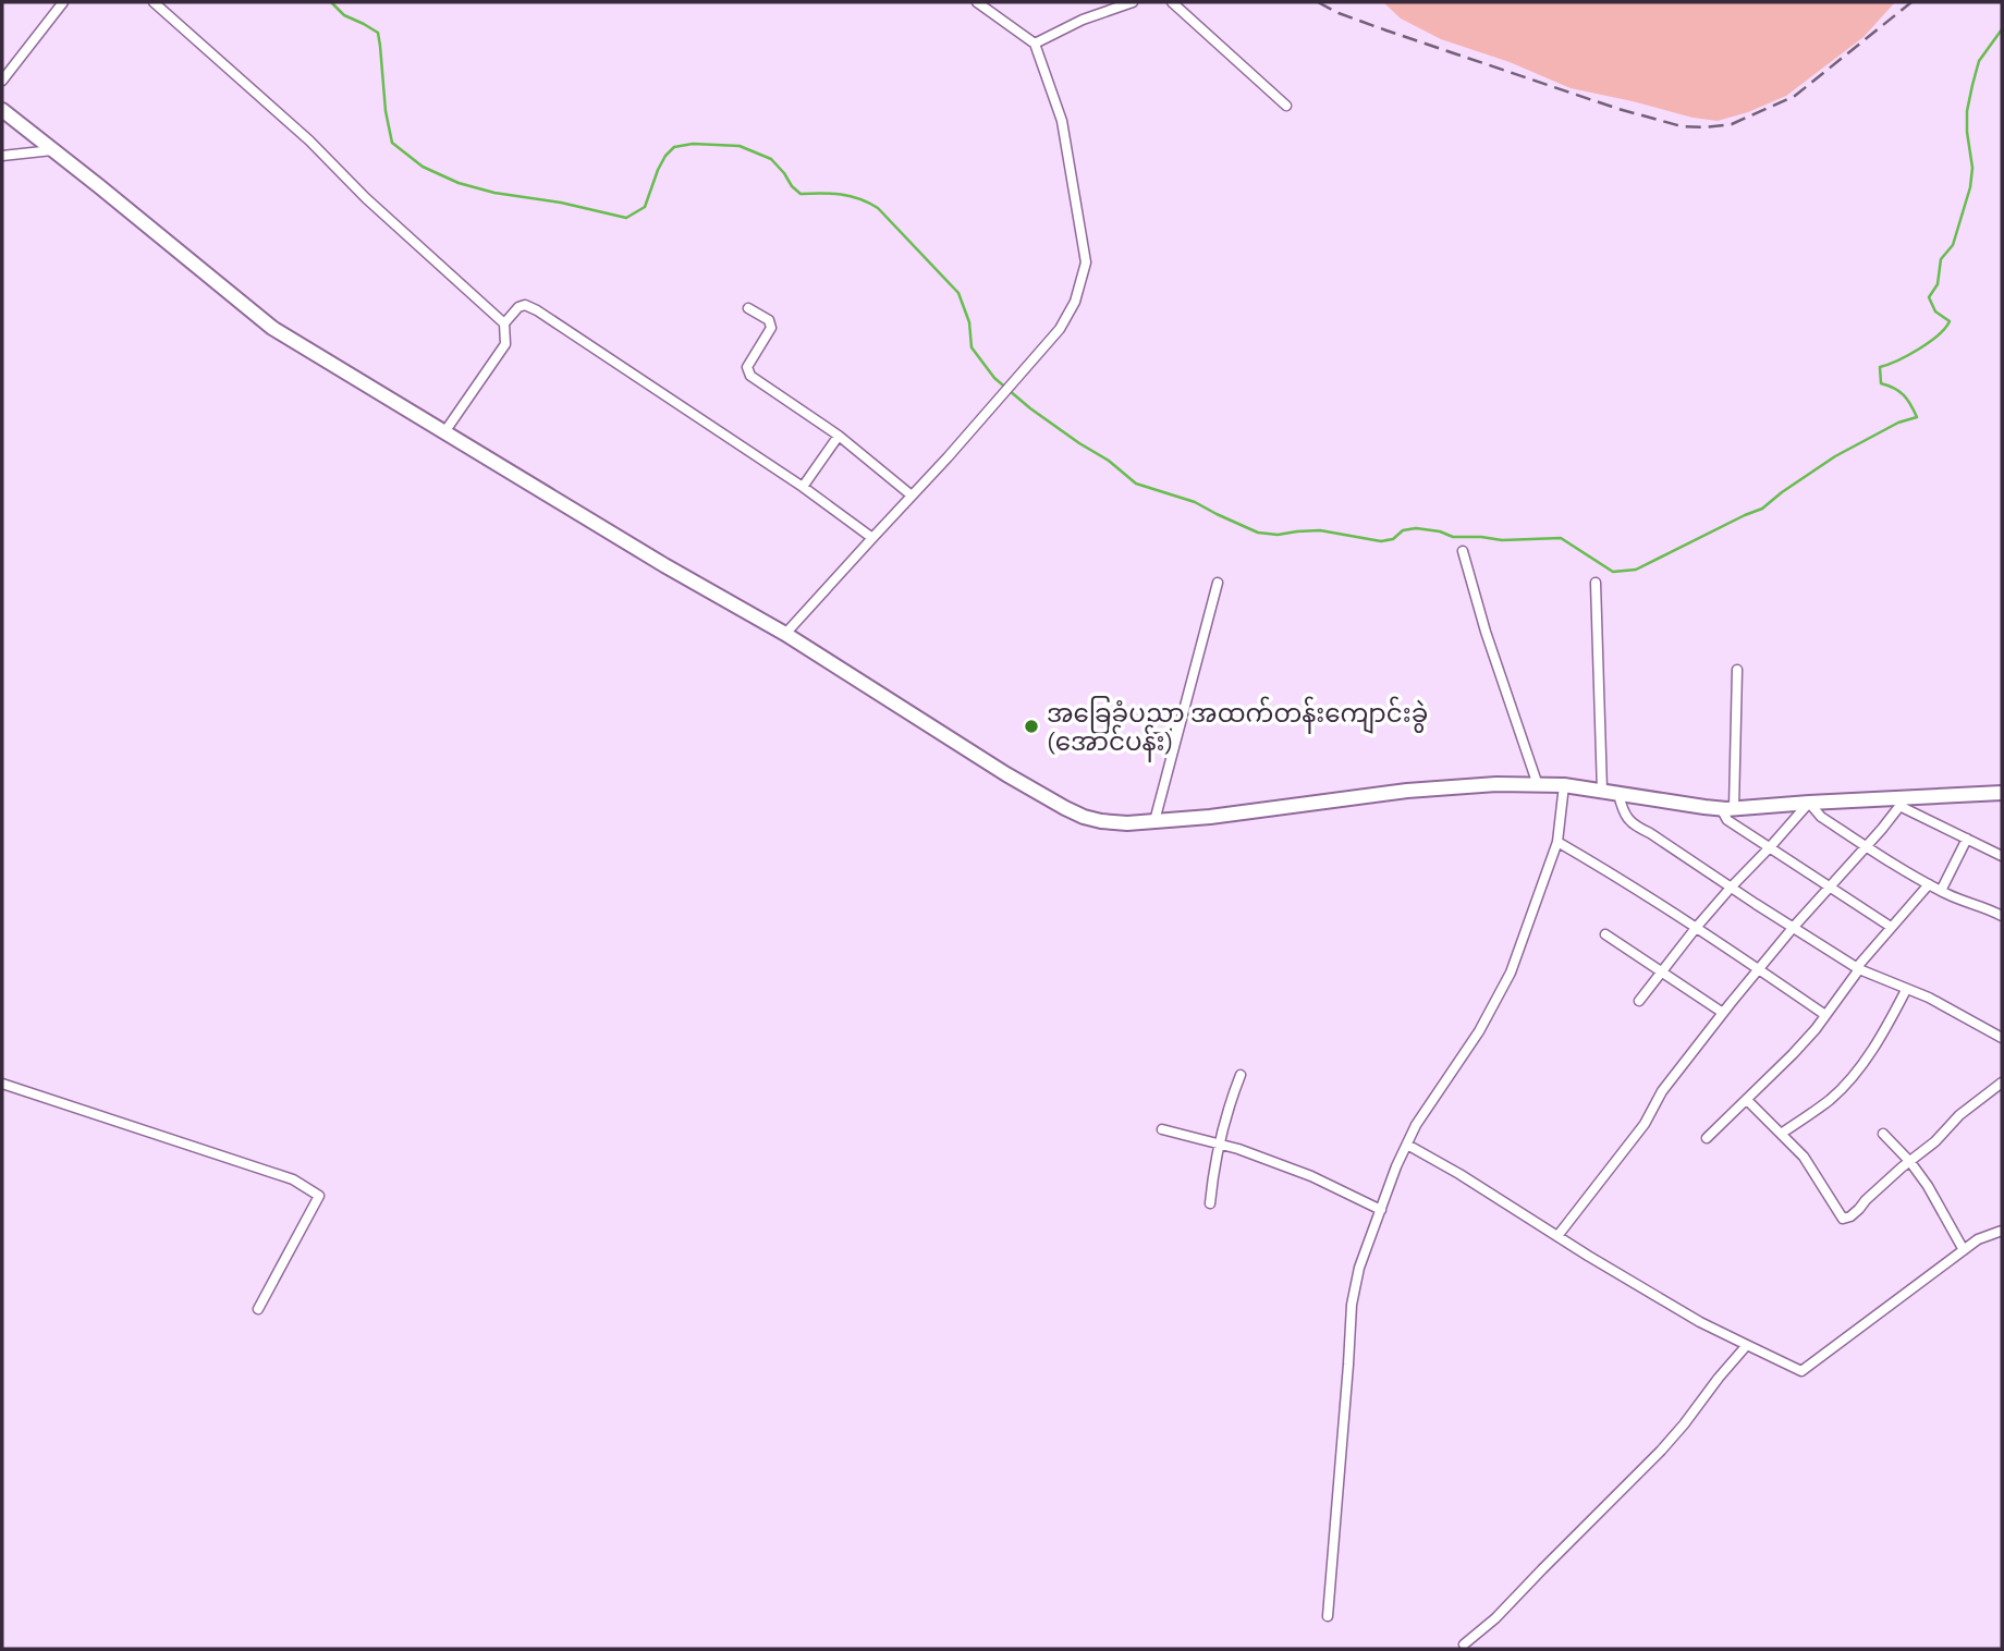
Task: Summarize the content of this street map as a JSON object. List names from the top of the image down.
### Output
{
  "places": ["အခြေခံပညာ အထက်တန်းကျောင်းခွဲ (အောင်ပန်း)"]
}
